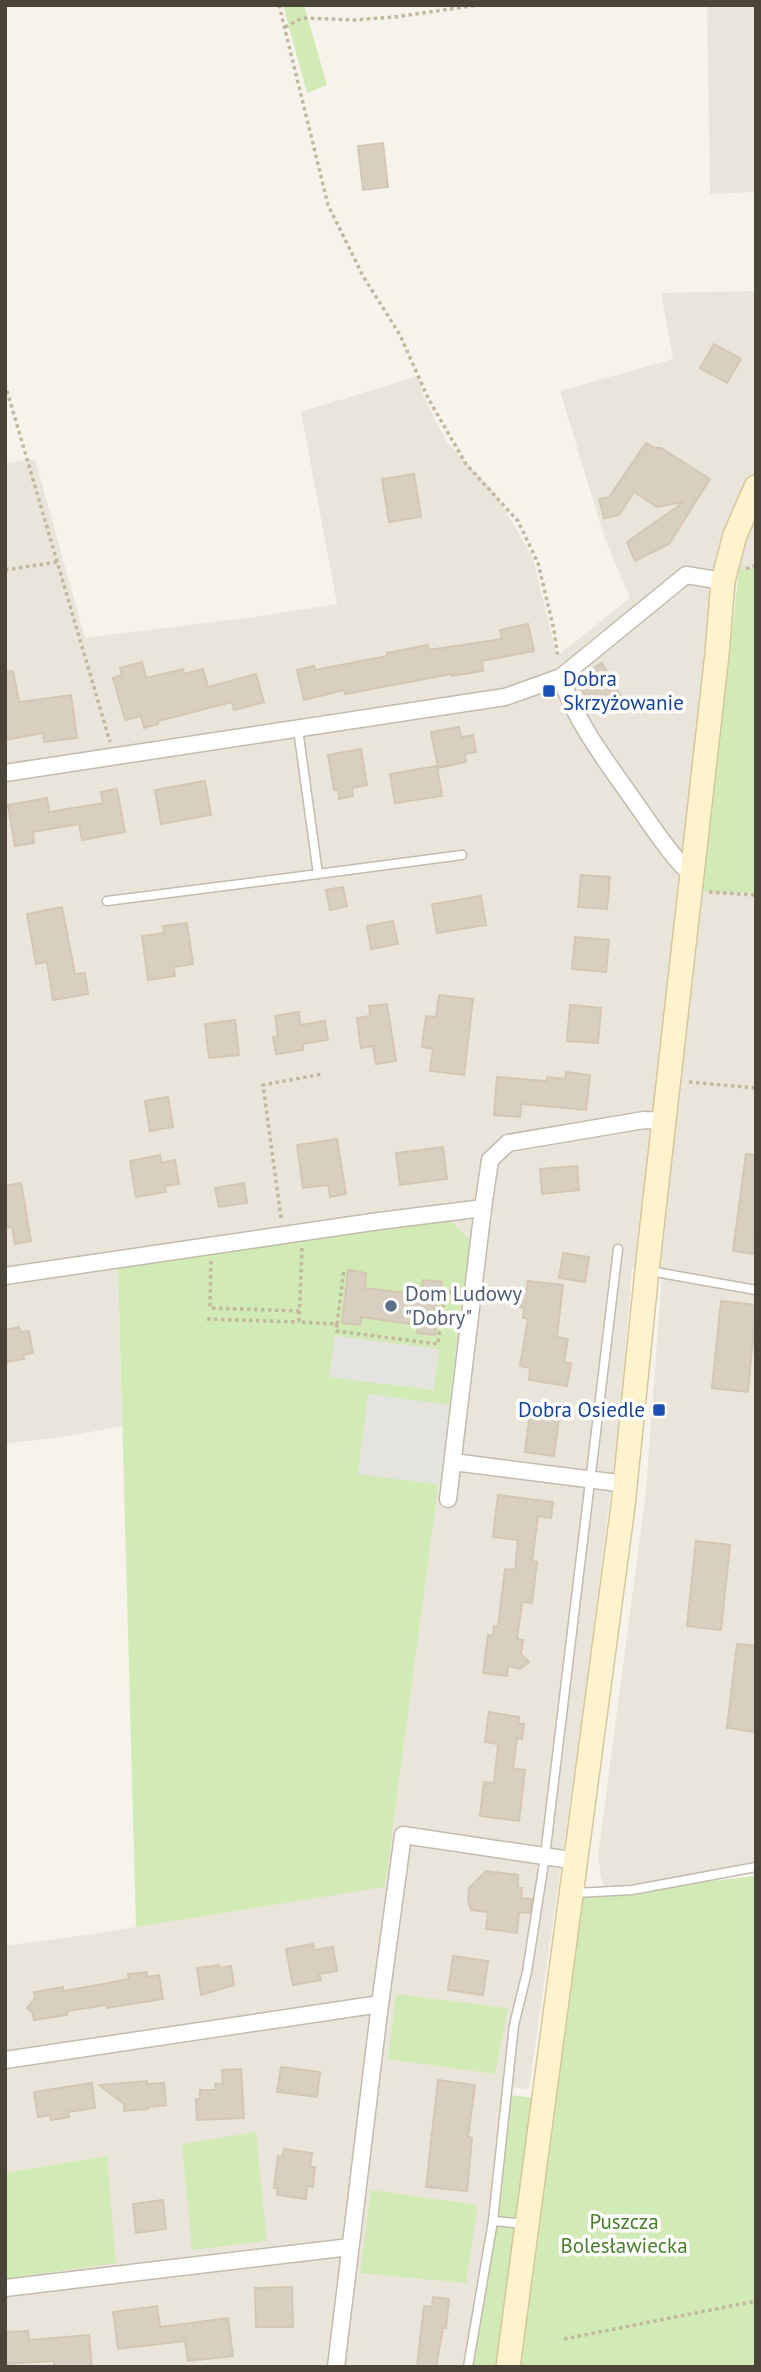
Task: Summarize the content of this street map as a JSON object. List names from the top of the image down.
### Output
{
  "parks": ["Puszcza Bolesławiecka"],
  "places": {
    "transit": ["Dobra Skrzyżowanie", "Dobra Osiedle"],
    "other": ["Dom Ludowy \"Dobry\""]
  }
}
